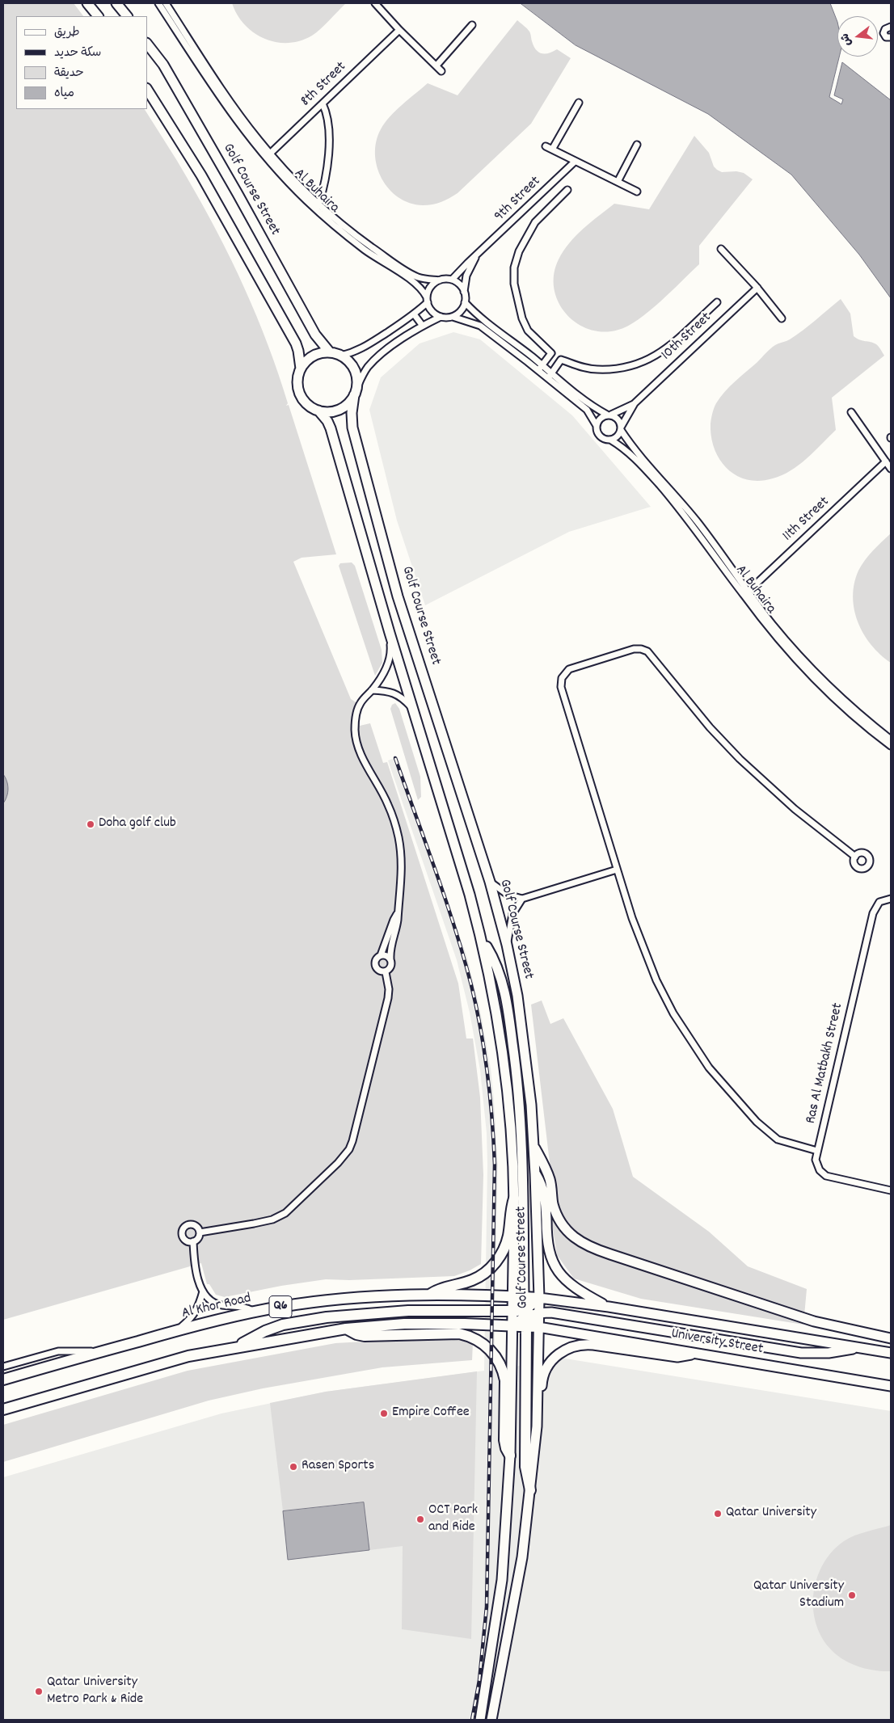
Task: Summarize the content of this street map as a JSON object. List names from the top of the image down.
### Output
{
  "streets": {
    "highway": ["Al Khor Road", "Q6"],
    "main road": ["Golf Course Street", "University Street"],
    "street": [
      "8th Street",
      "Al Buhaira",
      "9th Street",
      "10th Street",
      "11th Street",
      "Ras Al Matbakh Street"
    ]
  },
  "crossings": [
    ["8th Street", "Al Buhaira"],
    ["Golf Course Street", "Al Khor Road"],
    ["Golf Course Street", "Q6"],
    ["Golf Course Street", "University Street"],
    ["Al Buhaira", "9th Street"],
    ["Al Buhaira", "10th Street"],
    ["Al Buhaira", "11th Street"],
    ["Al Khor Road", "University Street"],
    ["Q6", "University Street"]
  ],
  "places": [
    "Doha golf club",
    "Empire Coffee",
    "Rasen Sports",
    "Qatar University",
    "OCT Park and Ride",
    "Qatar University Stadium",
    "Qatar University Metro Park & Ride"
  ],
  "legend": [
    "طريق",
    "سكة حديد",
    "حديقة",
    "مياه"
  ],
  "north": "left"
}
